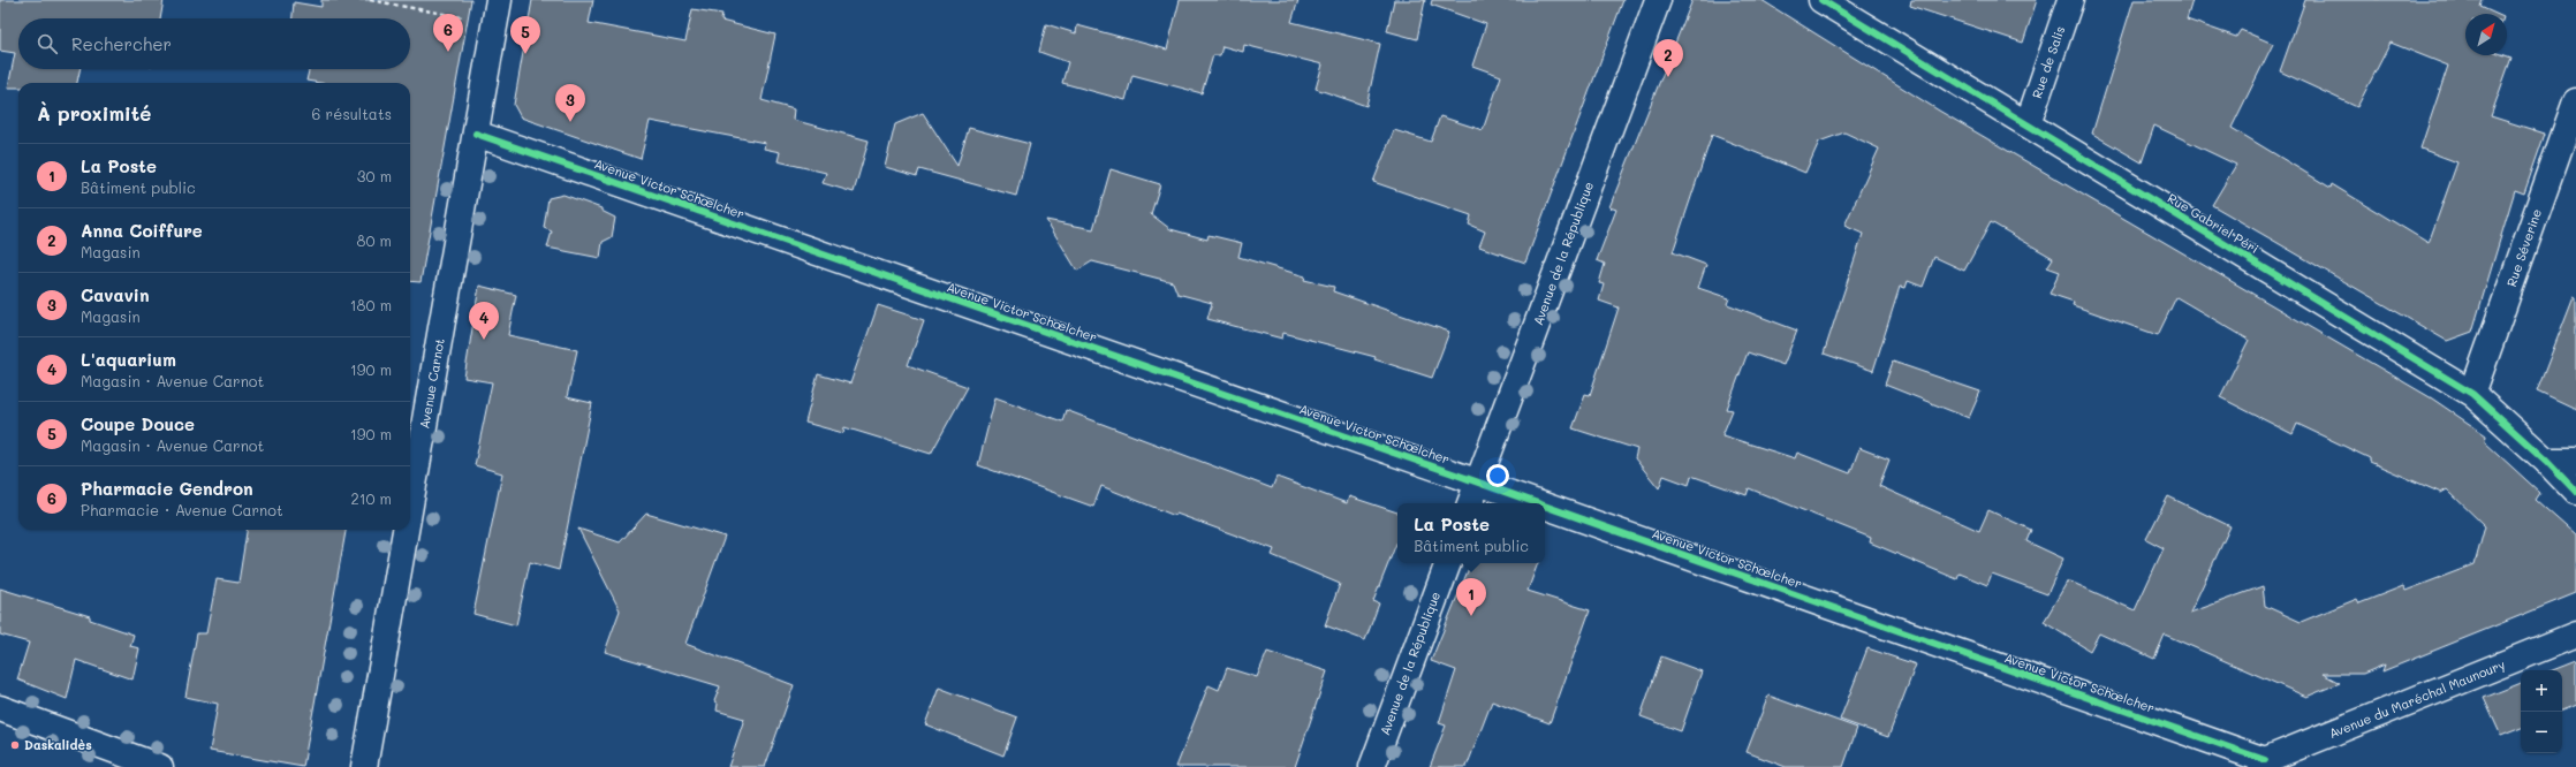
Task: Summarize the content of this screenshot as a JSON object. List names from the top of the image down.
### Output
{
  "streets": {
    "street": [
      "Rue de Salis",
      "Avenue Victor Schœlcher",
      "Rue Gabriel Péri",
      "Rue Séverine",
      "Avenue de la République",
      "Avenue Carnot",
      "Avenue du Maréchal Maunoury"
    ]
  },
  "crossings": [
    ["Rue de Salis", "Rue Gabriel Péri"],
    ["Avenue Victor Schœlcher", "Avenue de la République"],
    ["Avenue Victor Schœlcher", "Avenue Carnot"],
    ["Avenue Victor Schœlcher", "Avenue du Maréchal Maunoury"],
    ["Rue Gabriel Péri", "Rue Séverine"]
  ],
  "places": ["Daskalidès"],
  "north": "top right",
  "page": {
    "pins": [
      "6",
      "5",
      "2",
      "3",
      "4",
      "1"
    ],
    "search": "Rechercher",
    "heading": ["À proximité", "6 résultats"],
    "list": [
      {
        "mark": "1",
        "name": "La Poste",
        "note": "Bâtiment public",
        "value": "30 m"
      },
      {
        "mark": "2",
        "name": "Anna Coiffure",
        "note": "Magasin",
        "value": "80 m"
      },
      {
        "mark": "3",
        "name": "Cavavin",
        "note": "Magasin",
        "value": "180 m"
      },
      {
        "mark": "4",
        "name": "L'aquarium",
        "note": "Magasin · Avenue Carnot",
        "value": "190 m"
      },
      {
        "mark": "5",
        "name": "Coupe Douce",
        "note": "Magasin · Avenue Carnot",
        "value": "190 m"
      },
      {
        "mark": "6",
        "name": "Pharmacie Gendron",
        "note": "Pharmacie · Avenue Carnot",
        "value": "210 m"
      }
    ],
    "popup": ["La Poste", "Bâtiment public"],
    "map_buttons": ["+", "−"]
  }
}
